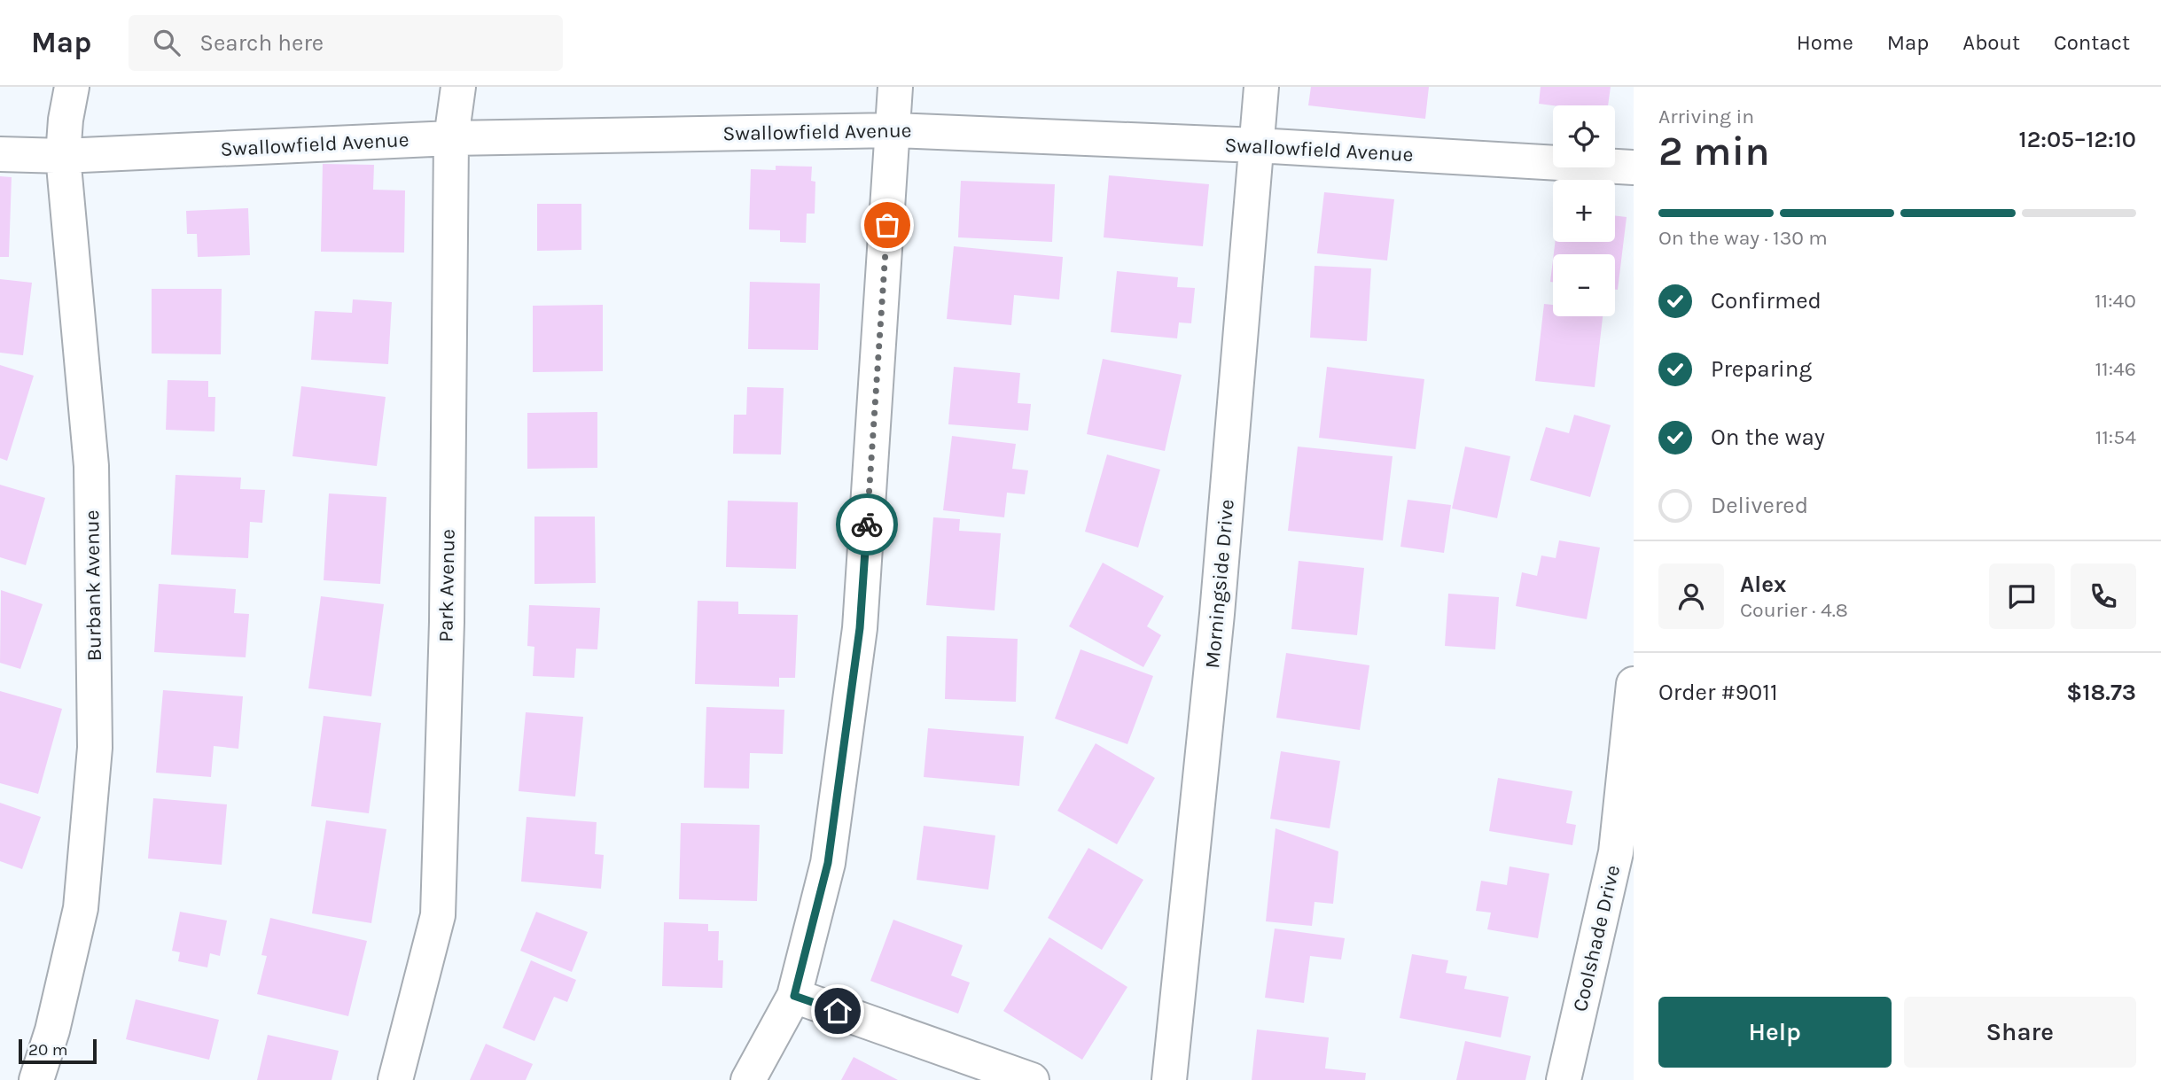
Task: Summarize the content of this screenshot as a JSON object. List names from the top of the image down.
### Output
{
  "streets": {
    "street": [
      "Swallowfield Avenue",
      "Morningside Drive",
      "Burbank Avenue",
      "Park Avenue",
      "Coolshade Drive"
    ]
  },
  "crossings": [
    ["Swallowfield Avenue", "Morningside Drive"],
    ["Swallowfield Avenue", "Burbank Avenue"],
    ["Swallowfield Avenue", "Park Avenue"]
  ],
  "scale_bar": "20 m",
  "page": {
    "header": "Map",
    "search": "Search here",
    "nav": [
      "Home",
      "Map",
      "About",
      "Contact"
    ],
    "heading": ["2 min", "Arriving in", "12:05–12:10"],
    "panel": [
      "Alex",
      "Courier · 4.8",
      "Order #9011",
      "$18.73"
    ],
    "map_buttons": ["+", "−"],
    "bar": "On the way · 130 m",
    "list": [
      ["Confirmed", "11:40"],
      ["Preparing", "11:46"],
      ["On the way", "11:54"],
      "Delivered"
    ],
    "buttons": ["Help", "Share"],
    "scale": "20 m"
  }
}
